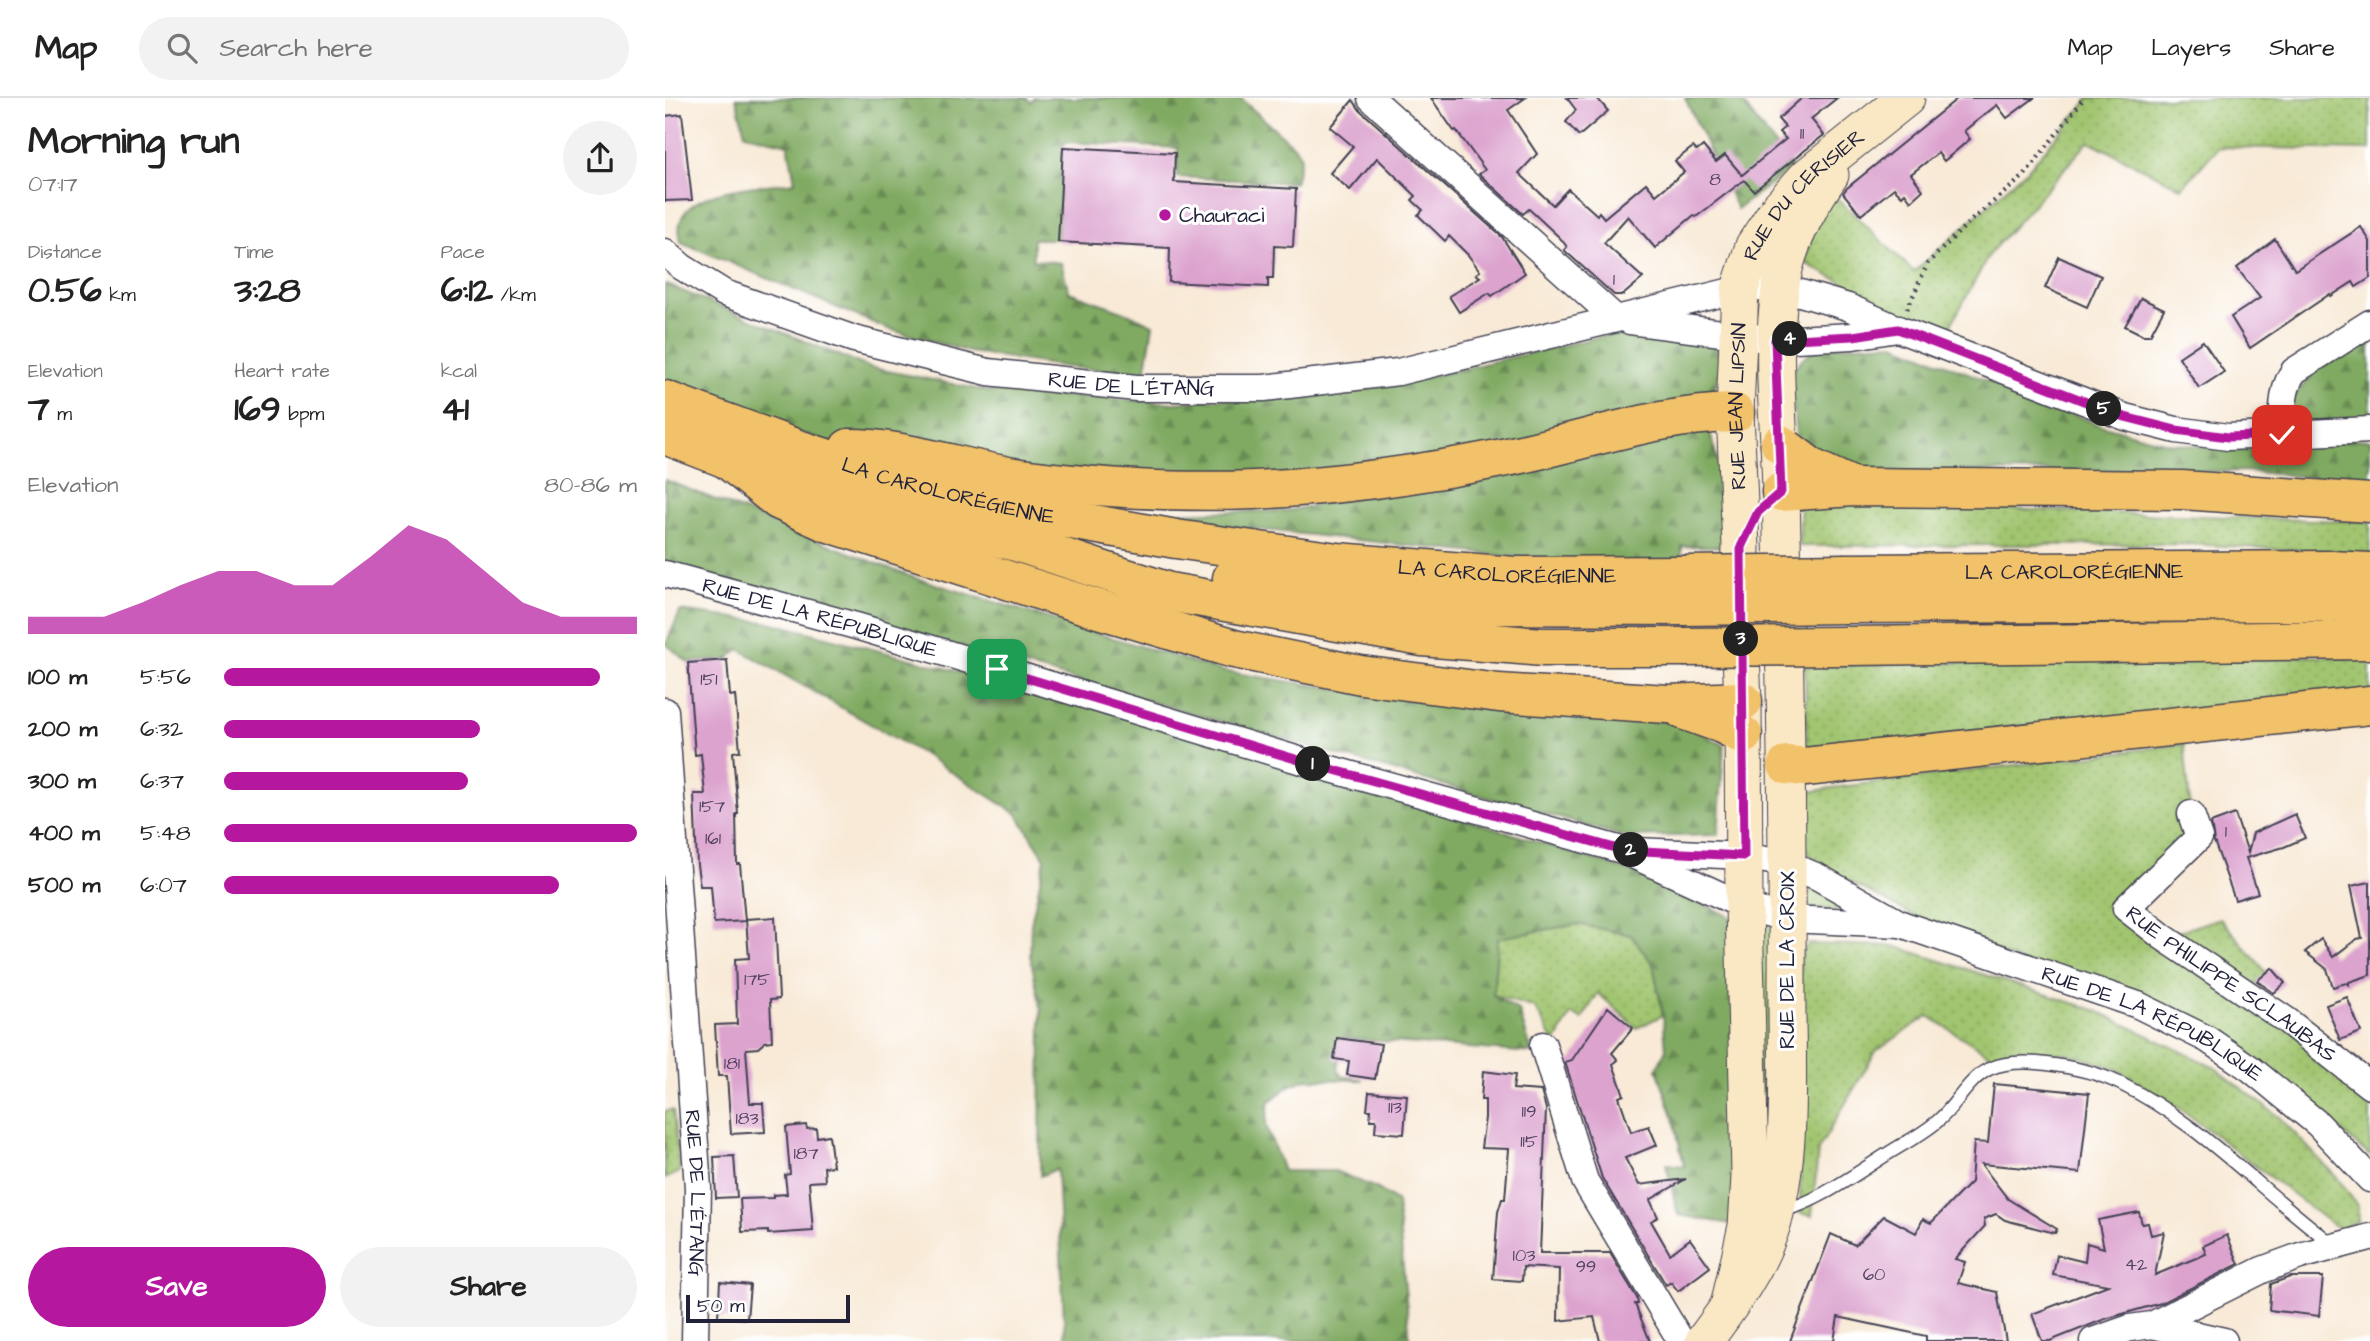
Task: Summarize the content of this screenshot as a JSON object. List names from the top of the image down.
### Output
{
  "streets": {
    "highway": ["LA CAROLORÉGIENNE"],
    "street": [
      "RUE DU CERISIER",
      "RUE DE L'ÉTANG",
      "RUE JEAN LIPSIN",
      "RUE DE LA RÉPUBLIQUE",
      "RUE DE LA CROIX",
      "RUE PHILIPPE SCLAUBAS"
    ]
  },
  "crossings": [
    ["RUE DU CERISIER", "RUE DE L'ÉTANG"],
    ["RUE DU CERISIER", "RUE JEAN LIPSIN"],
    ["RUE DE L'ÉTANG", "RUE JEAN LIPSIN"],
    ["RUE JEAN LIPSIN", "RUE DE LA CROIX"],
    ["RUE DE LA RÉPUBLIQUE", "RUE DE LA CROIX"]
  ],
  "places": ["Chauraci"],
  "house_numbers": [
    "11",
    "8",
    "1",
    "151",
    "157",
    "1",
    "161",
    "175",
    "181",
    "113",
    "119",
    "183",
    "115",
    "187",
    "103",
    "42",
    "99",
    "60"
  ],
  "scale_bar": "50 m",
  "page": {
    "header": "Map",
    "search": "Search here",
    "nav": ["Map", "Layers", "Share"],
    "heading": ["Morning run", "07:17"],
    "stats": [
      ["Distance", "0.56 km"],
      ["Time", "3:28"],
      ["Pace", "6:12 /km"],
      ["Elevation", "7 m"],
      ["Heart rate", "169 bpm"],
      ["kcal", "41"]
    ],
    "pins": [
      "4",
      "5",
      "3",
      "1",
      "2"
    ],
    "chart": ["Elevation", "80–86 m"],
    "list": [
      {
        "name": "100 m",
        "note": "5:56"
      },
      {
        "name": "200 m",
        "note": "6:32"
      },
      {
        "name": "300 m",
        "note": "6:37"
      },
      {
        "name": "400 m",
        "note": "5:48"
      },
      {
        "name": "500 m",
        "note": "6:07"
      }
    ],
    "buttons": ["Save", "Share"],
    "scale": "50 m"
  }
}
